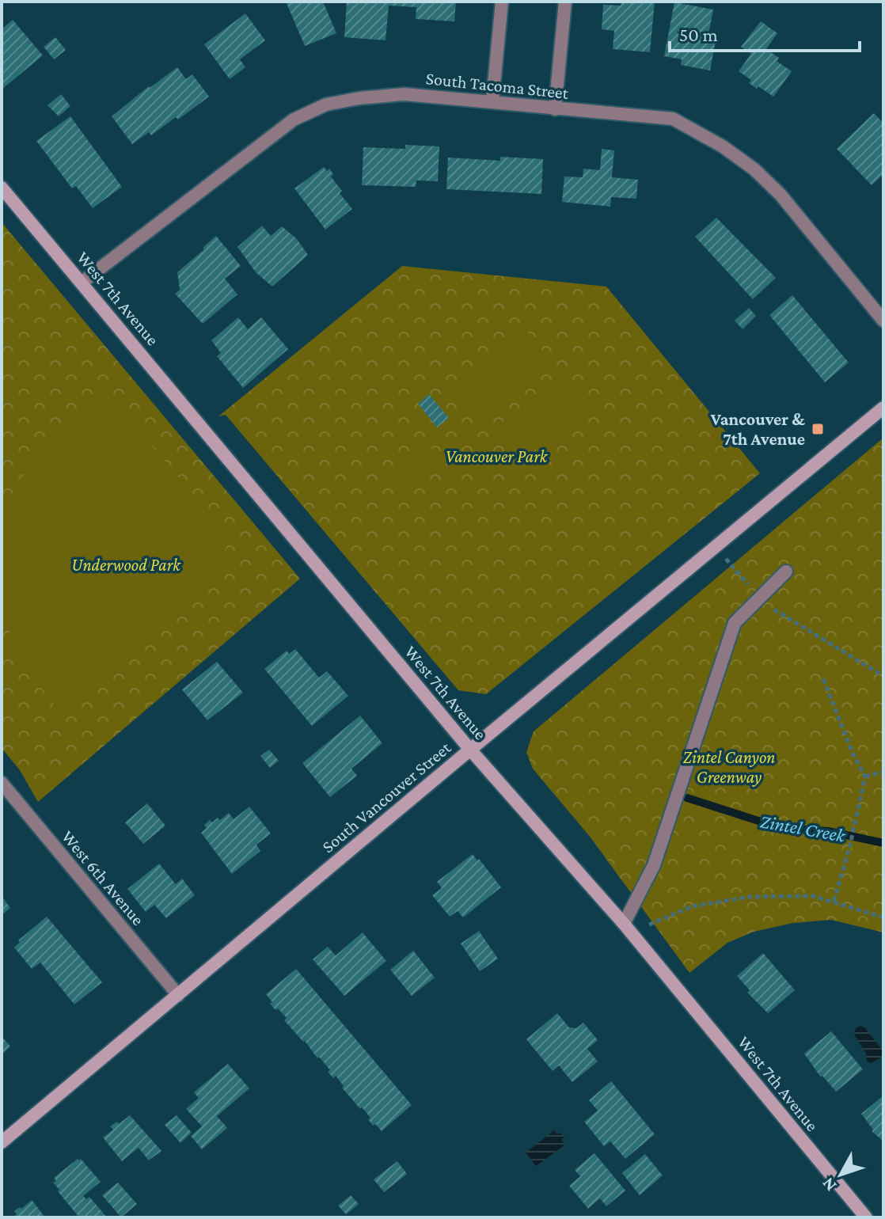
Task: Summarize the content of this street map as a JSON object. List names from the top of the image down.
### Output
{
  "streets": {
    "street": [
      "South Tacoma Street",
      "West 7th Avenue",
      "South Vancouver Street",
      "West 6th Avenue"
    ]
  },
  "crossings": [
    ["South Tacoma Street", "West 7th Avenue"],
    ["West 7th Avenue", "South Vancouver Street"],
    ["South Vancouver Street", "West 6th Avenue"]
  ],
  "water": ["Zintel Creek"],
  "parks": ["Vancouver Park", "Underwood Park", "Zintel Canyon Greenway"],
  "places": {
    "transit": ["Vancouver & 7th Avenue"]
  },
  "scale_bar": "50 m",
  "north": "bottom left"
}
